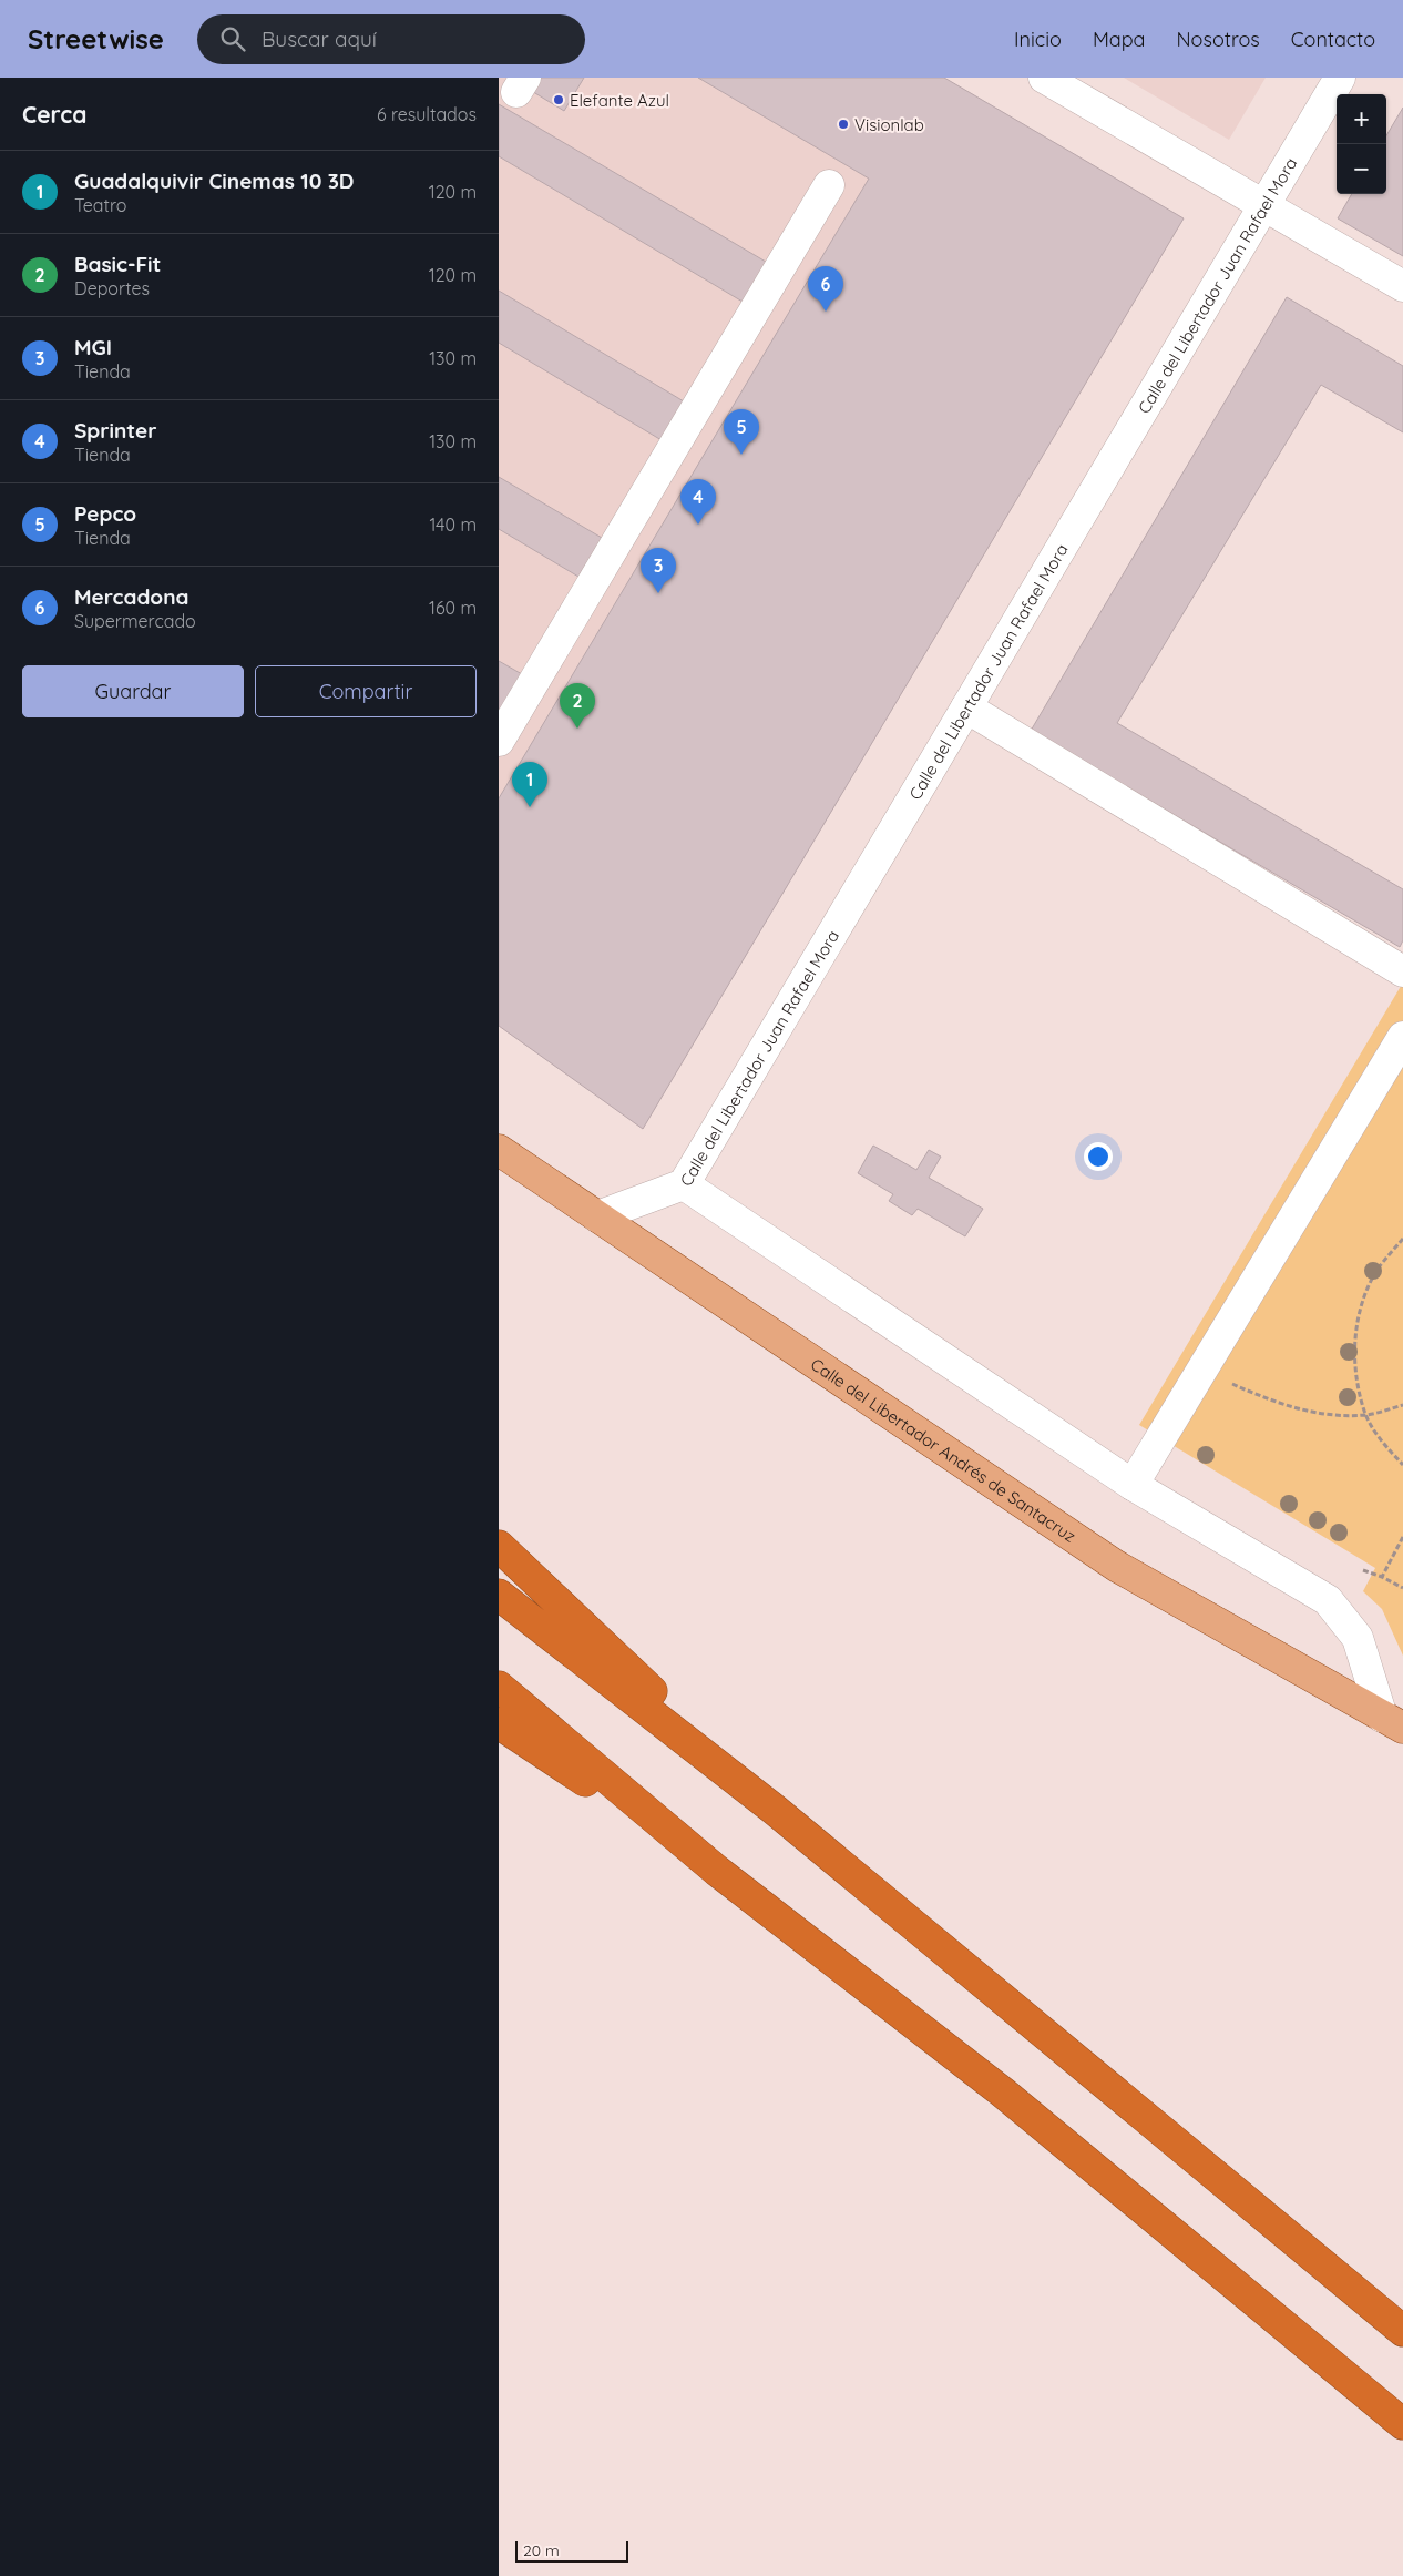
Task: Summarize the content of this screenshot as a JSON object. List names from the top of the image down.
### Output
{
  "streets": {
    "main road": ["Calle del Libertador Andrés de Santacruz"],
    "street": ["Calle del Libertador Juan Rafael Mora"]
  },
  "crossings": [
    ["Calle del Libertador Juan Rafael Mora", "Calle del Libertador Andrés de Santacruz"]
  ],
  "places": ["Elefante Azul", "Visionlab"],
  "scale_bar": "20 m",
  "page": {
    "header": "Streetwise",
    "search": "Buscar aquí",
    "nav": [
      "Inicio",
      "Mapa",
      "Nosotros",
      "Contacto"
    ],
    "heading": ["Cerca", "6 resultados"],
    "map_buttons": ["+", "−"],
    "list": [
      {
        "mark": "1",
        "name": "Guadalquivir Cinemas 10 3D",
        "note": "Teatro",
        "value": "120 m"
      },
      {
        "mark": "2",
        "name": "Basic-Fit",
        "note": "Deportes",
        "value": "120 m"
      },
      {
        "mark": "3",
        "name": "MGI",
        "note": "Tienda",
        "value": "130 m"
      },
      {
        "mark": "4",
        "name": "Sprinter",
        "note": "Tienda",
        "value": "130 m"
      },
      {
        "mark": "5",
        "name": "Pepco",
        "note": "Tienda",
        "value": "140 m"
      },
      {
        "mark": "6",
        "name": "Mercadona",
        "note": "Supermercado",
        "value": "160 m"
      }
    ],
    "pins": [
      "6",
      "5",
      "4",
      "3",
      "2",
      "1"
    ],
    "buttons": ["Guardar", "Compartir"],
    "scale": "20 m"
  }
}
